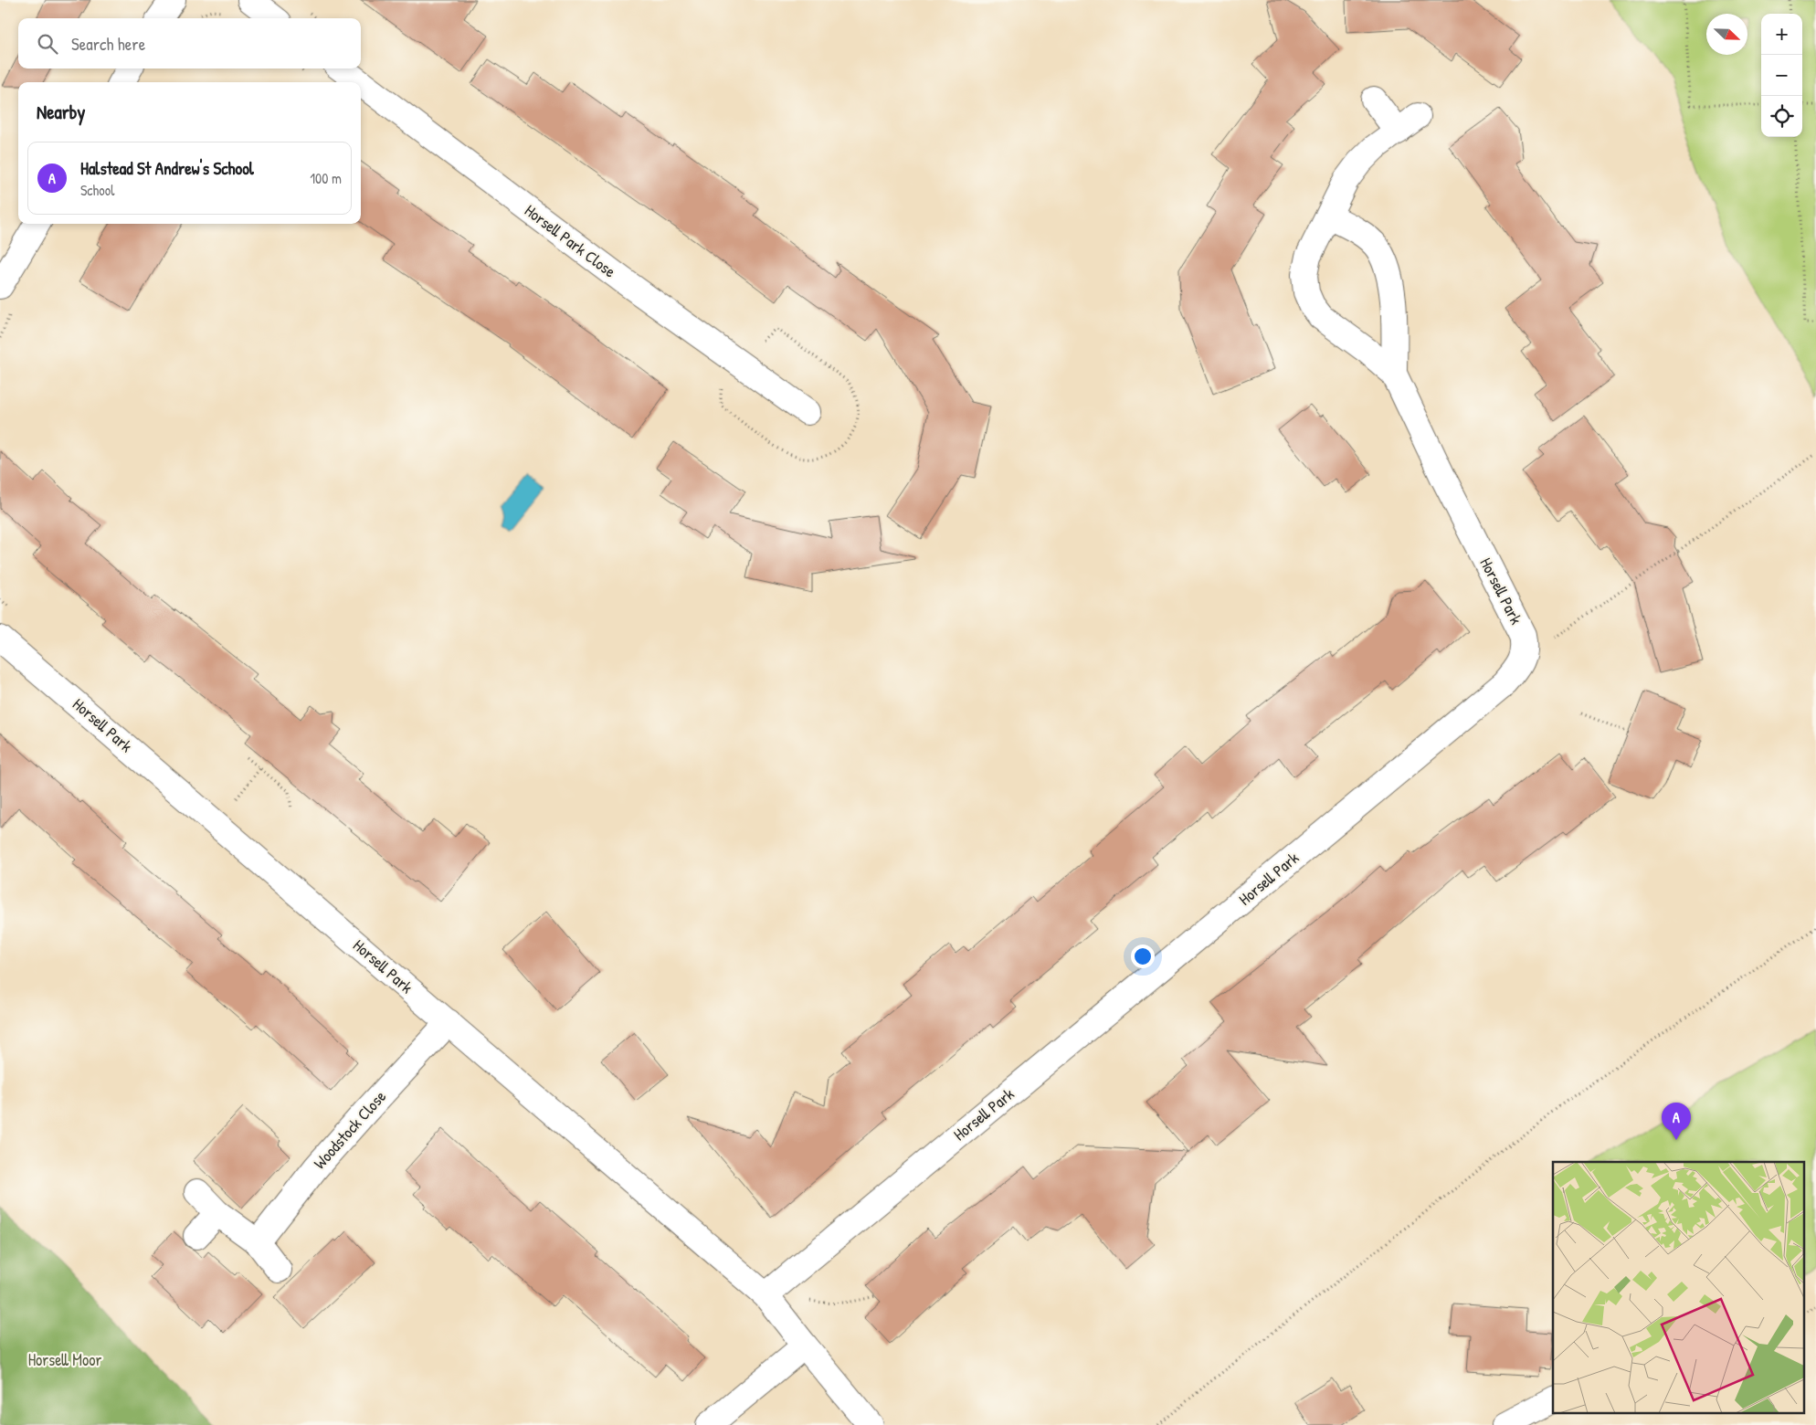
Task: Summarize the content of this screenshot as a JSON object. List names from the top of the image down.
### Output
{
  "streets": {
    "street": ["Horsell Park Close", "Horsell Park", "Woodstock Close"]
  },
  "crossings": [
    ["Horsell Park", "Woodstock Close"]
  ],
  "parks": ["Horsell Moor"],
  "north": "bottom right",
  "page": {
    "map_buttons": ["+", "−"],
    "search": "Search here",
    "heading": "Nearby",
    "list": [
      {
        "mark": "A",
        "name": "Halstead St Andrew's School",
        "note": "School",
        "value": "100 m"
      }
    ],
    "pins": "A"
  }
}
